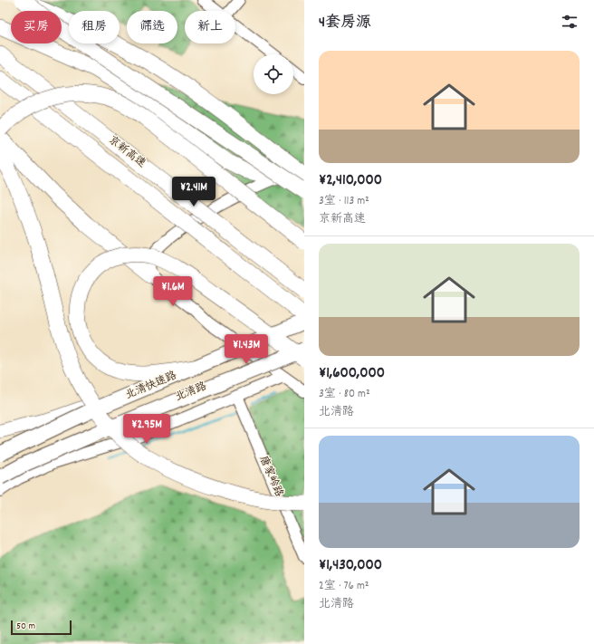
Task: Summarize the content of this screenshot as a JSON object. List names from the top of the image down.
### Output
{
  "streets": {
    "highway": ["京新高速", "北清快速路"],
    "main road": ["北清路"],
    "street": ["唐家岭路"]
  },
  "crossings": [
    ["北清路", "唐家岭路"]
  ],
  "scale_bar": "50 m",
  "page": {
    "heading": "4套房源",
    "chip": [
      "买房",
      "租房",
      "筛选",
      "新上"
    ],
    "list": [
      {
        "name": "¥2,410,000",
        "note": "3室 · 113 m² · 京新高速"
      },
      {
        "name": "¥1,600,000",
        "note": "3室 · 80 m² · 北清路"
      },
      {
        "name": "¥1,430,000",
        "note": "2室 · 76 m² · 北清路"
      }
    ],
    "price": [
      "¥2.41M",
      "¥1.6M",
      "¥1.43M",
      "¥2.95M"
    ],
    "scale": "50 m"
  }
}
